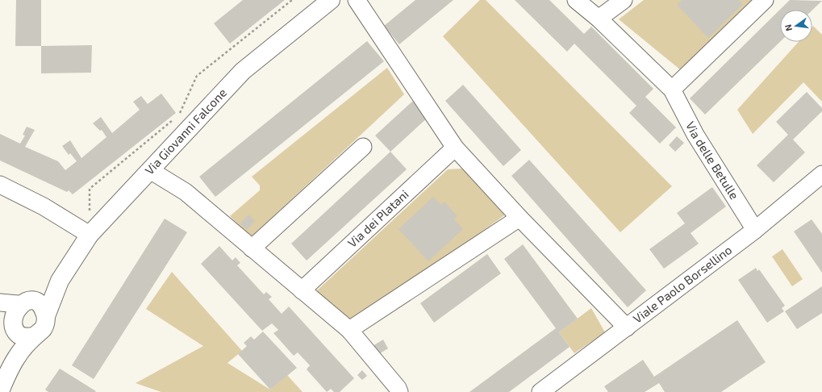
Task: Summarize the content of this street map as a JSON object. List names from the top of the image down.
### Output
{
  "streets": {
    "street": [
      "Via Giovanni Falcone",
      "Via delle Betulle",
      "Via dei Platani",
      "Viale Paolo Borsellino"
    ]
  },
  "crossings": [
    ["Via delle Betulle", "Viale Paolo Borsellino"]
  ],
  "north": "left"
}
